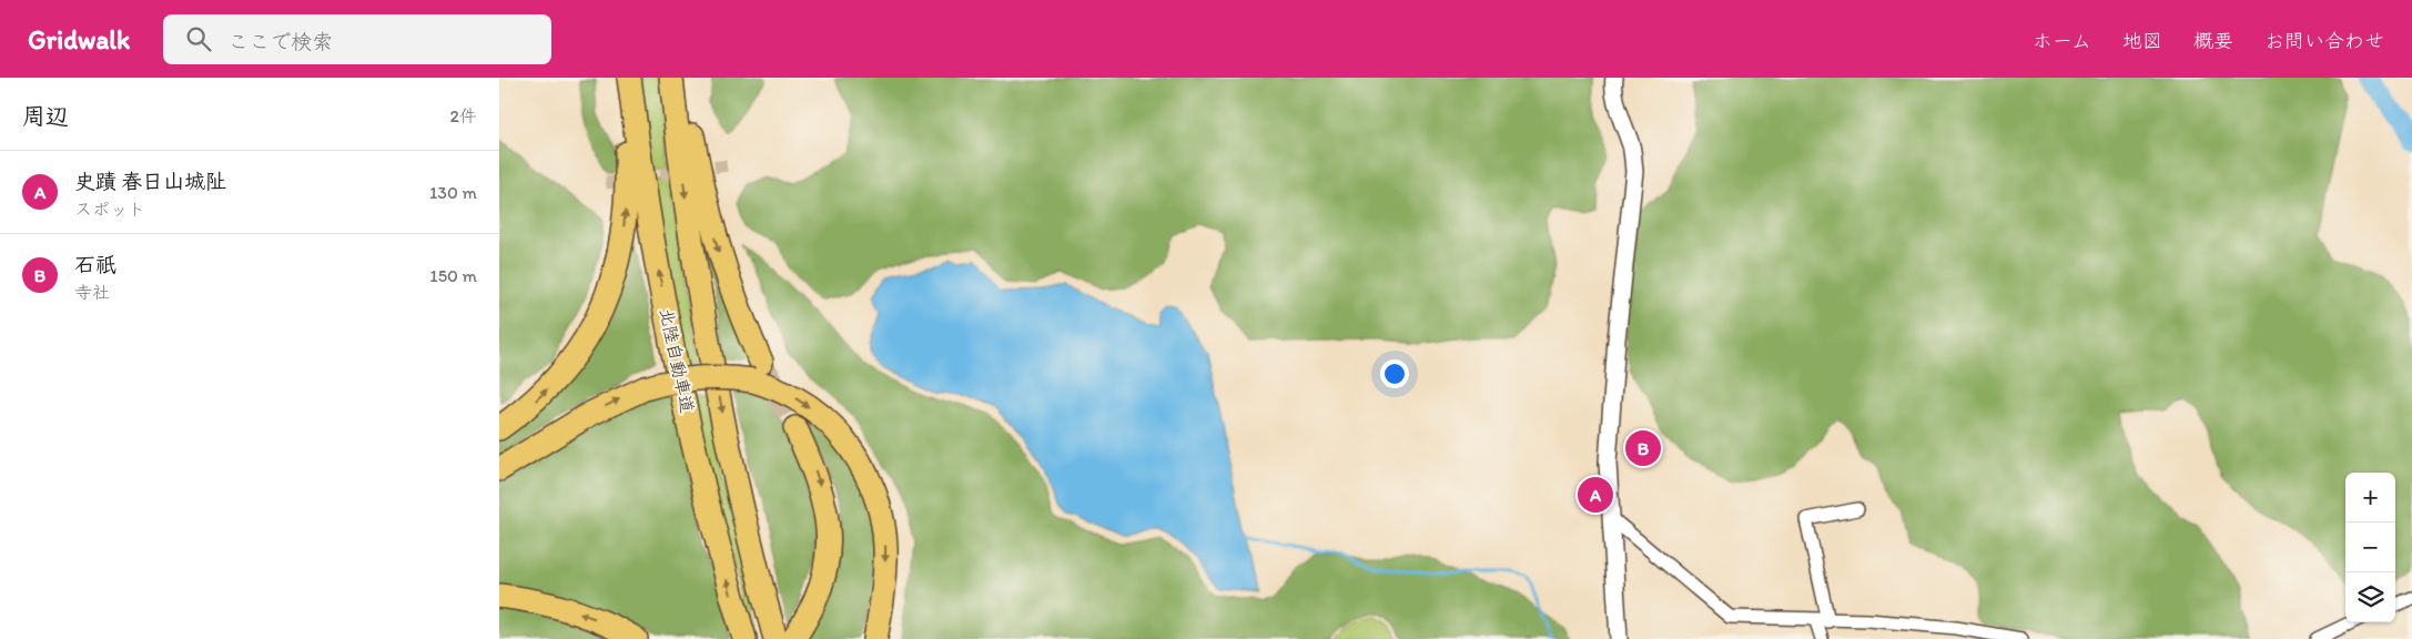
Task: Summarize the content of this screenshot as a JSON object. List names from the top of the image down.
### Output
{
  "streets": {
    "highway": ["北陸自動車道"]
  },
  "page": {
    "header": "Gridwalk",
    "search": "ここで検索",
    "nav": [
      "ホーム",
      "地図",
      "概要",
      "お問い合わせ"
    ],
    "heading": ["周辺", "2件"],
    "list": [
      {
        "mark": "A",
        "name": "史蹟 春日山城阯",
        "note": "スポット",
        "value": "130 m"
      },
      {
        "mark": "B",
        "name": "石祇",
        "note": "寺社",
        "value": "150 m"
      }
    ],
    "pins": ["B", "A"],
    "map_buttons": ["+", "−"]
  }
}
